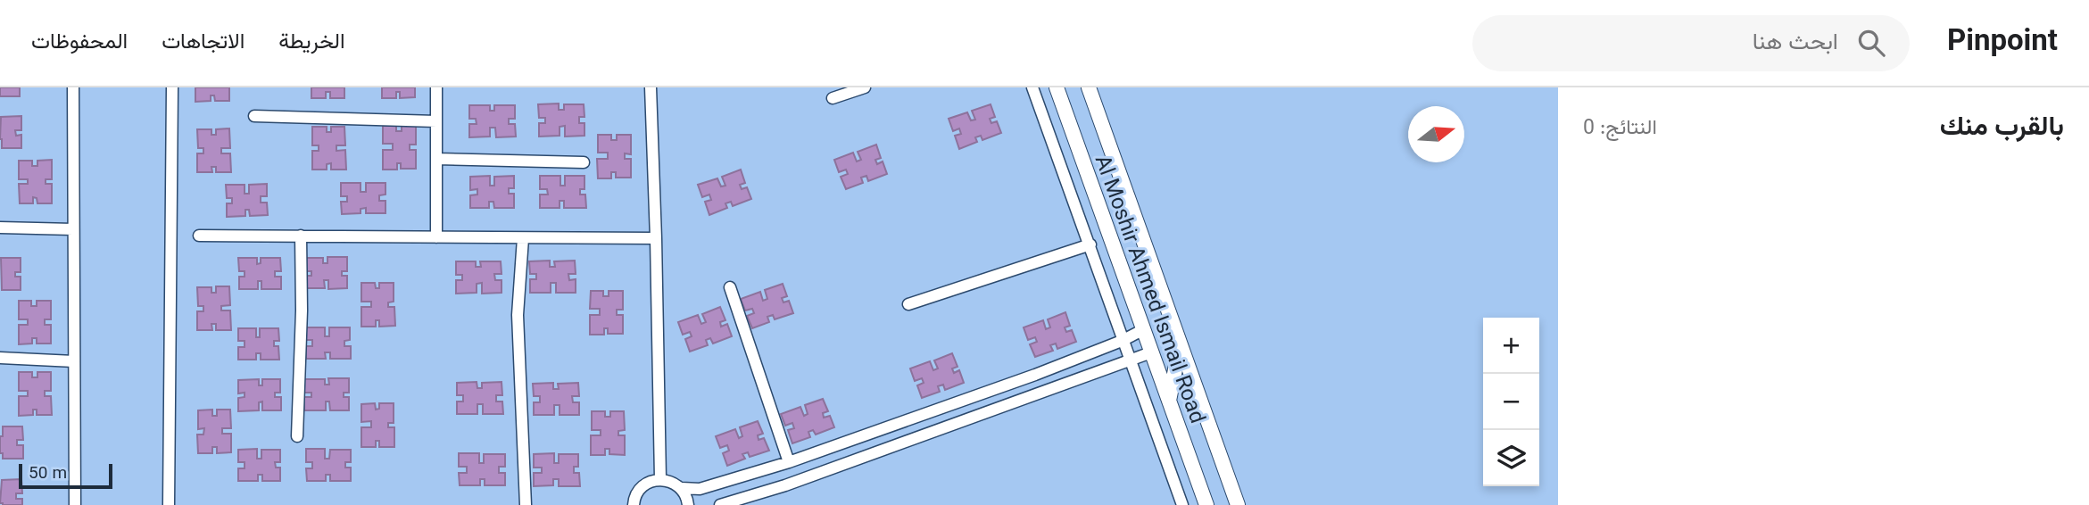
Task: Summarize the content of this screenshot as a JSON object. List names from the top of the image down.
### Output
{
  "streets": {
    "street": ["Al Moshir Ahmed Ismail Road"]
  },
  "scale_bar": "50 m",
  "north": "right",
  "page": {
    "header": "Pinpoint",
    "search": "ابحث هنا",
    "nav": ["الخريطة", "الاتجاهات", "المحفوظات"],
    "heading": ["بالقرب منك", "النتائج: 0"],
    "map_buttons": ["+", "−"],
    "scale": "50 m"
  }
}
